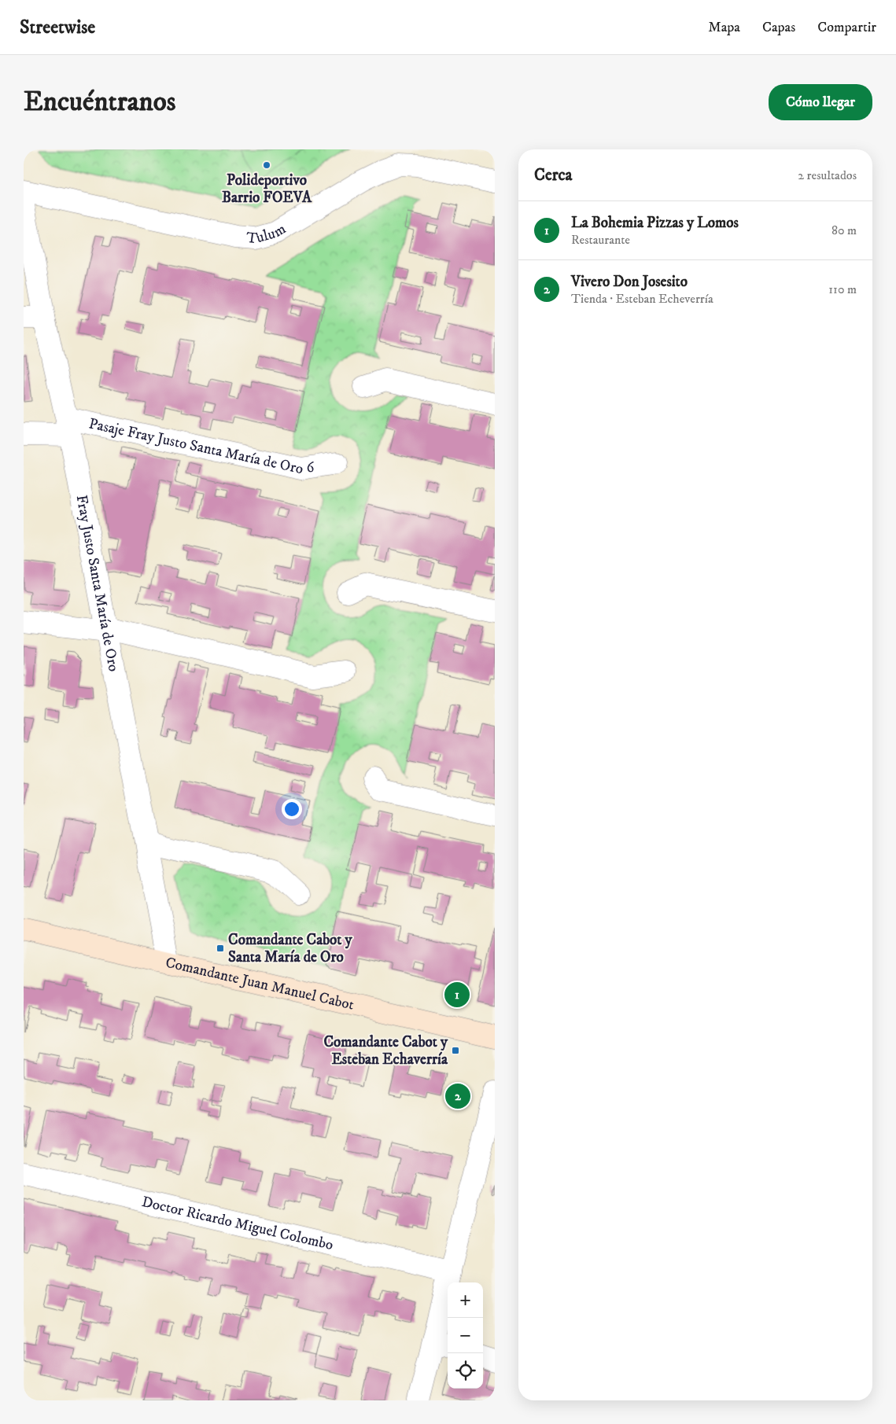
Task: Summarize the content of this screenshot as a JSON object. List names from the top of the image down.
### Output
{
  "streets": {
    "main road": ["Comandante Juan Manuel Cabot"],
    "street": [
      "Tulum",
      "Pasaje Fray Justo Santa María de Oro 6",
      "Fray Justo Santa María de Oro",
      "Doctor Ricardo Miguel Colombo"
    ]
  },
  "crossings": [
    ["Pasaje Fray Justo Santa María de Oro 6", "Fray Justo Santa María de Oro"],
    ["Fray Justo Santa María de Oro", "Comandante Juan Manuel Cabot"]
  ],
  "places": {
    "other": ["Polideportivo Barrio FOEVA"],
    "transit": ["Comandante Cabot y Santa María de Oro", "Comandante Cabot y Esteban Echaverría"]
  },
  "page": {
    "header": "Streetwise",
    "nav": ["Mapa", "Capas", "Compartir"],
    "buttons": "Cómo llegar",
    "title": "Encuéntranos",
    "heading": ["Cerca", "2 resultados"],
    "list": [
      {
        "mark": "1",
        "name": "La Bohemia Pizzas y Lomos",
        "note": "Restaurante",
        "value": "80 m"
      },
      {
        "mark": "2",
        "name": "Vivero Don Josesito",
        "note": "Tienda · Esteban Echeverría",
        "value": "110 m"
      }
    ],
    "pins": ["1", "2"],
    "map_buttons": ["+", "−"]
  }
}
